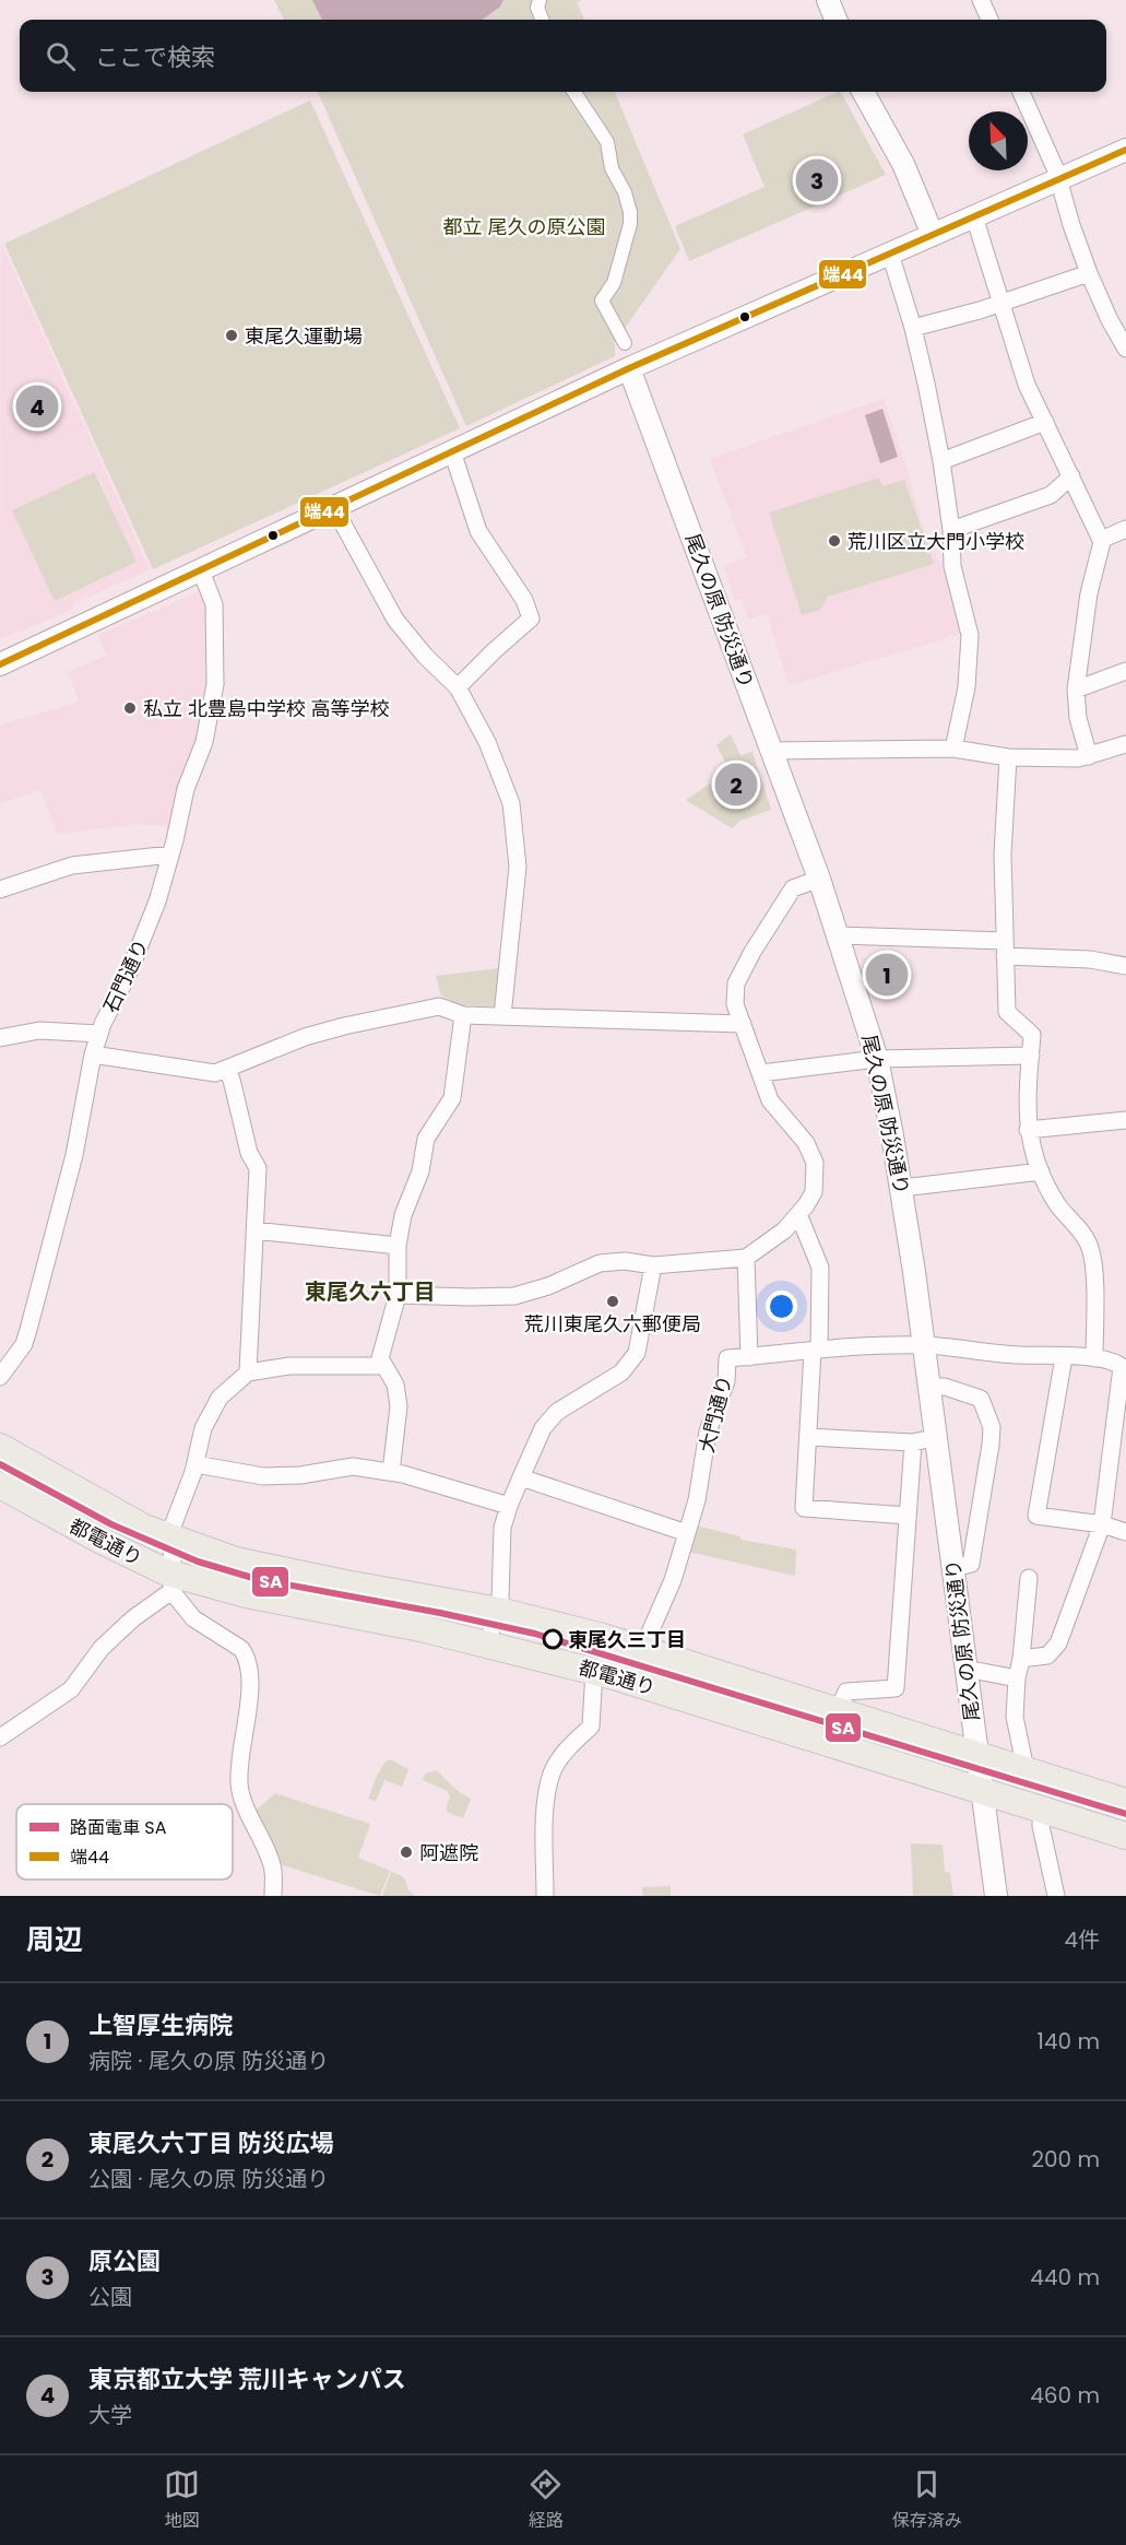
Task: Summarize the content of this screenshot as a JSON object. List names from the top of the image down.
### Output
{
  "streets": {
    "main road": ["都電通り"],
    "street": ["尾久の原 防災通り", "石門通り", "大門通り"]
  },
  "crossings": [
    ["尾久の原 防災通り", "都電通り"],
    ["大門通り", "都電通り"]
  ],
  "districts": ["東尾久六丁目"],
  "parks": ["都立 尾久の原公園"],
  "places": [
    "東尾久運動場",
    "荒川区立大門小学校",
    "私立 北豊島中学校 高等学校",
    "荒川東尾久六郵便局",
    "東尾久三丁目",
    "阿遮院"
  ],
  "lines": ["transit line 端44", "tram line SA"],
  "legend": ["路面電車 SA", "端44"],
  "north": "top left",
  "page": {
    "search": "ここで検索",
    "pins": [
      "3",
      "4",
      "2",
      "1"
    ],
    "heading": ["周辺", "4件"],
    "list": [
      {
        "mark": "1",
        "name": "上智厚生病院",
        "note": "病院 · 尾久の原 防災通り",
        "value": "140 m"
      },
      {
        "mark": "2",
        "name": "東尾久六丁目 防災広場",
        "note": "公園 · 尾久の原 防災通り",
        "value": "200 m"
      },
      {
        "mark": "3",
        "name": "原公園",
        "note": "公園",
        "value": "440 m"
      },
      {
        "mark": "4",
        "name": "東京都立大学 荒川キャンパス",
        "note": "大学",
        "value": "460 m"
      }
    ],
    "nav": ["地図", "経路", "保存済み"]
  }
}
